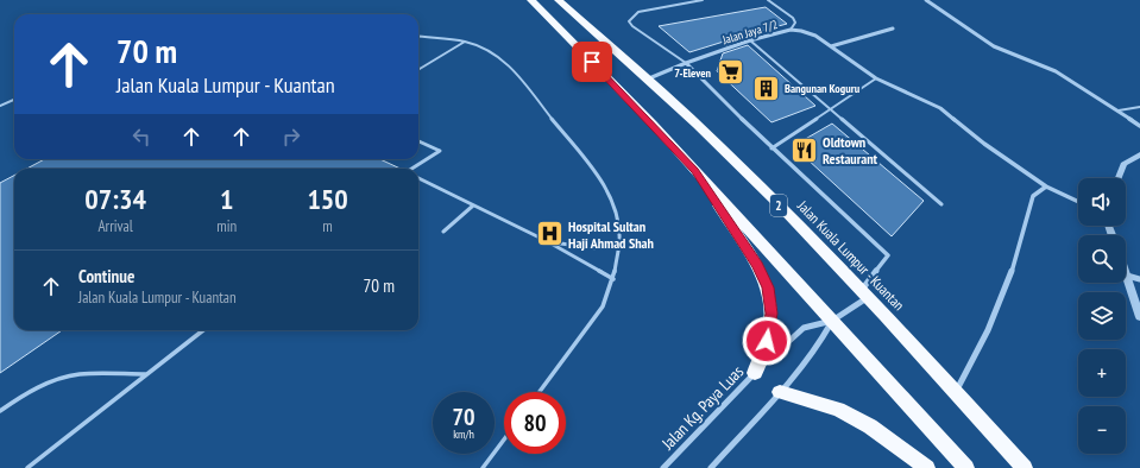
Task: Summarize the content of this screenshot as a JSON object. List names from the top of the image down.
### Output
{
  "streets": {
    "highway": ["2", "Jalan Kuala Lumpur - Kuantan"],
    "street": ["Jalan Jaya 7/2", "Jalan Kg. Paya Luas"]
  },
  "crossings": [
    ["Jalan Jaya 7/2", "Jalan Kuala Lumpur - Kuantan"],
    ["Jalan Kuala Lumpur - Kuantan", "Jalan Kg. Paya Luas"]
  ],
  "places": {
    "supermarket": ["7-Eleven"],
    "building": ["Bangunan Koguru"],
    "restaurant": ["Oldtown Restaurant"],
    "hospital": ["Hospital Sultan Haji Ahmad Shah"]
  },
  "page": {
    "turn": ["70 m", "Jalan Kuala Lumpur - Kuantan"],
    "eta": [
      "07:34",
      "Arrival",
      "1",
      "min",
      "150",
      "m"
    ],
    "map_buttons": ["+", "−"],
    "list": [
      {
        "name": "Continue",
        "note": "Jalan Kuala Lumpur - Kuantan",
        "value": "70 m"
      }
    ],
    "speed": "70 km/h",
    "limit": "80"
  }
}
